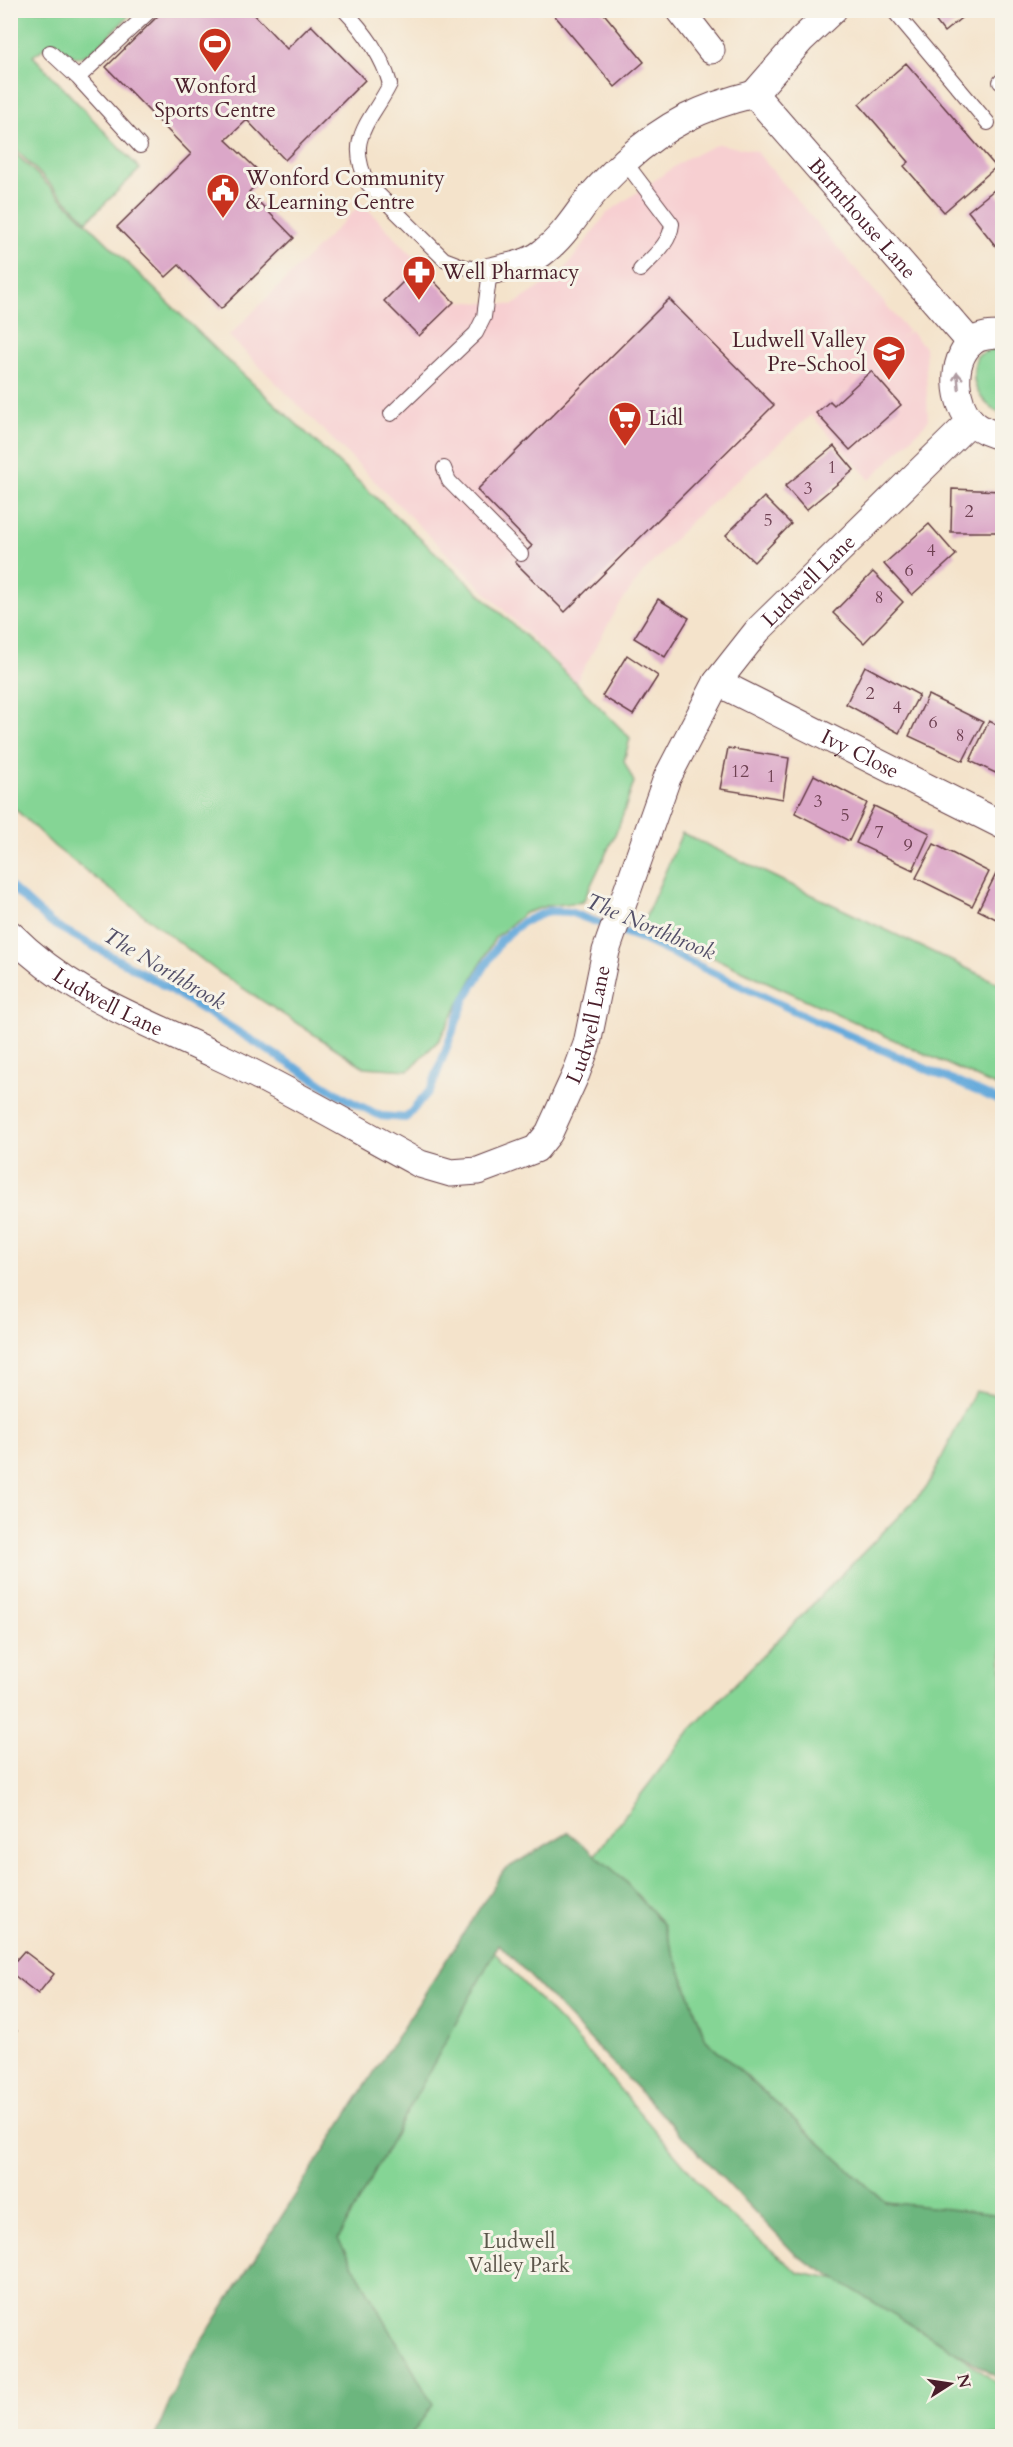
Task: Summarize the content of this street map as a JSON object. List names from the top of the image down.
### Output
{
  "streets": {
    "street": ["Burnthouse Lane", "Ludwell Lane", "Ivy Close"]
  },
  "crossings": [
    ["Ludwell Lane", "Ivy Close"]
  ],
  "water": ["The Northbrook"],
  "parks": ["Ludwell Valley Park"],
  "places": {
    "sports": ["Wonford Sports Centre"],
    "public building": ["Wonford Community & Learning Centre"],
    "pharmacy": ["Well Pharmacy"],
    "school or university": ["Ludwell Valley Pre-School"],
    "supermarket": ["Lidl"]
  },
  "house_numbers": [
    "1",
    "3",
    "2",
    "5",
    "4",
    "6",
    "8",
    "2",
    "4",
    "6",
    "8",
    "12",
    "1",
    "3",
    "5",
    "7",
    "9"
  ],
  "north": "right"
}
